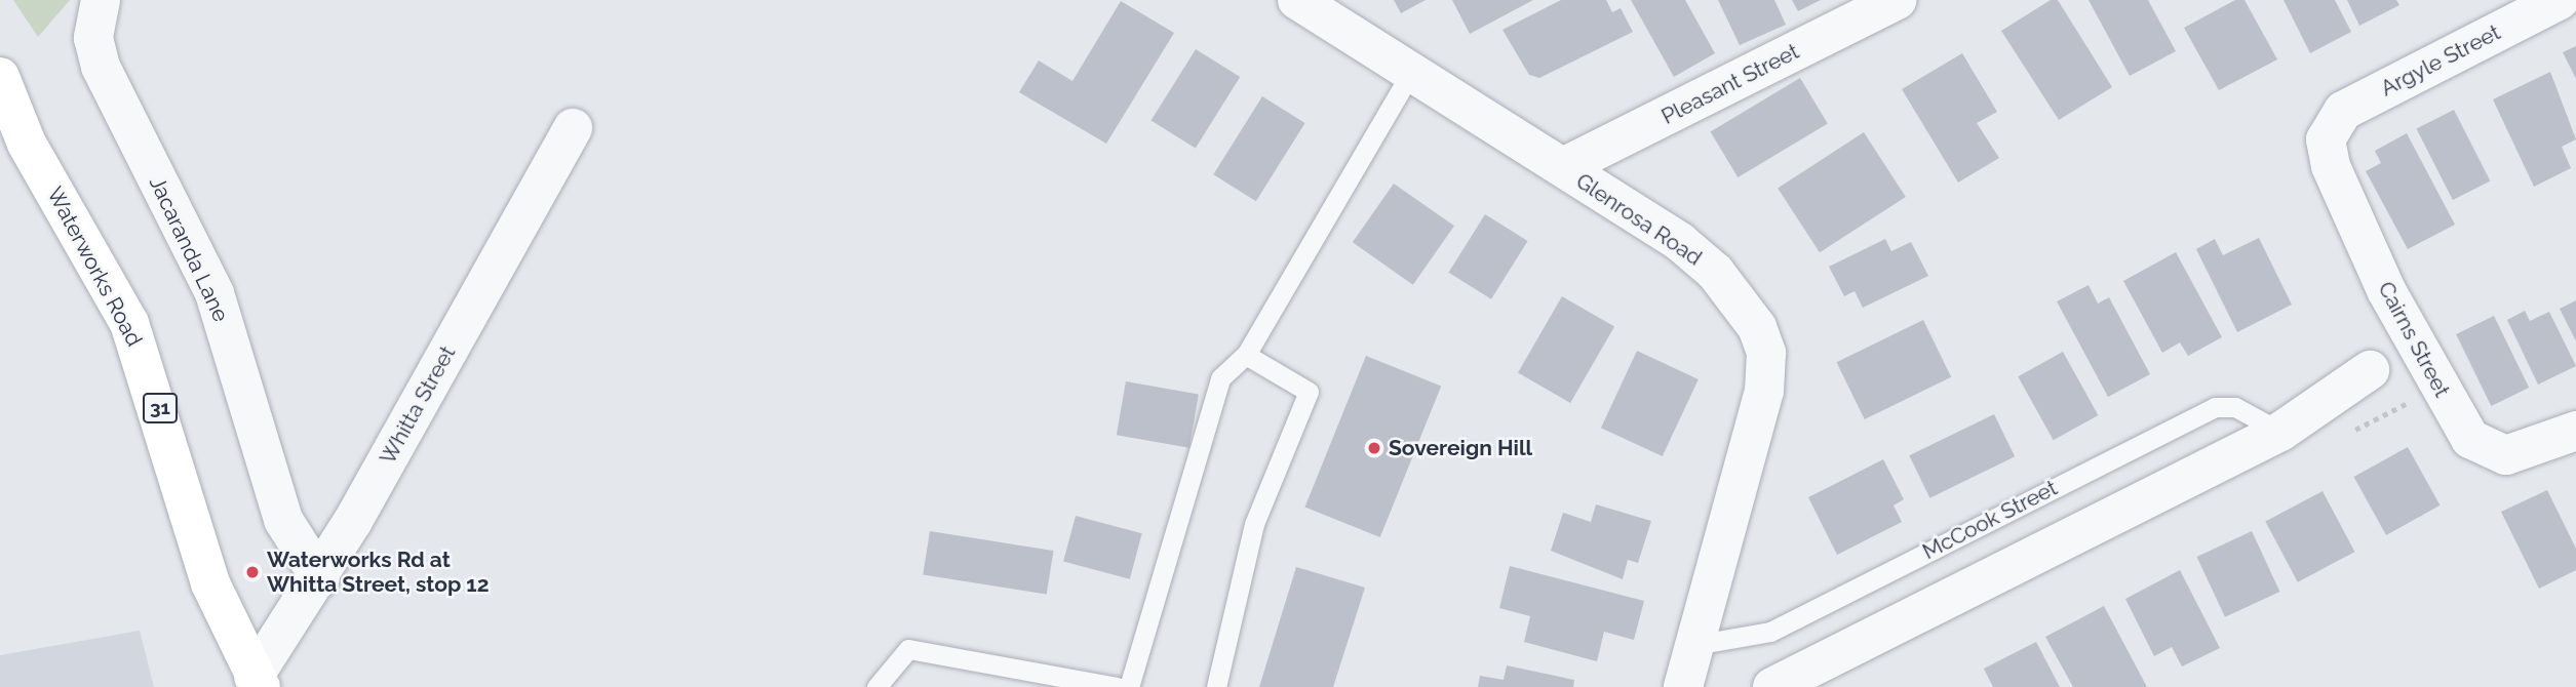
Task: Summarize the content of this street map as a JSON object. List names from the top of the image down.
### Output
{
  "streets": {
    "main road": ["Waterworks Road", "31"],
    "street": [
      "Argyle Street",
      "Pleasant Street",
      "Glenrosa Road",
      "Jacaranda Lane",
      "Cairns Street",
      "Whitta Street"
    ],
    "lane": ["McCook Street"]
  },
  "crossings": [
    ["Argyle Street", "Cairns Street"],
    ["Pleasant Street", "Glenrosa Road"],
    ["Glenrosa Road", "McCook Street"],
    ["Jacaranda Lane", "Whitta Street"],
    ["Waterworks Road", "Whitta Street"]
  ],
  "places": ["Sovereign Hill", "Waterworks Rd at Whitta Street, stop 12"]
}
